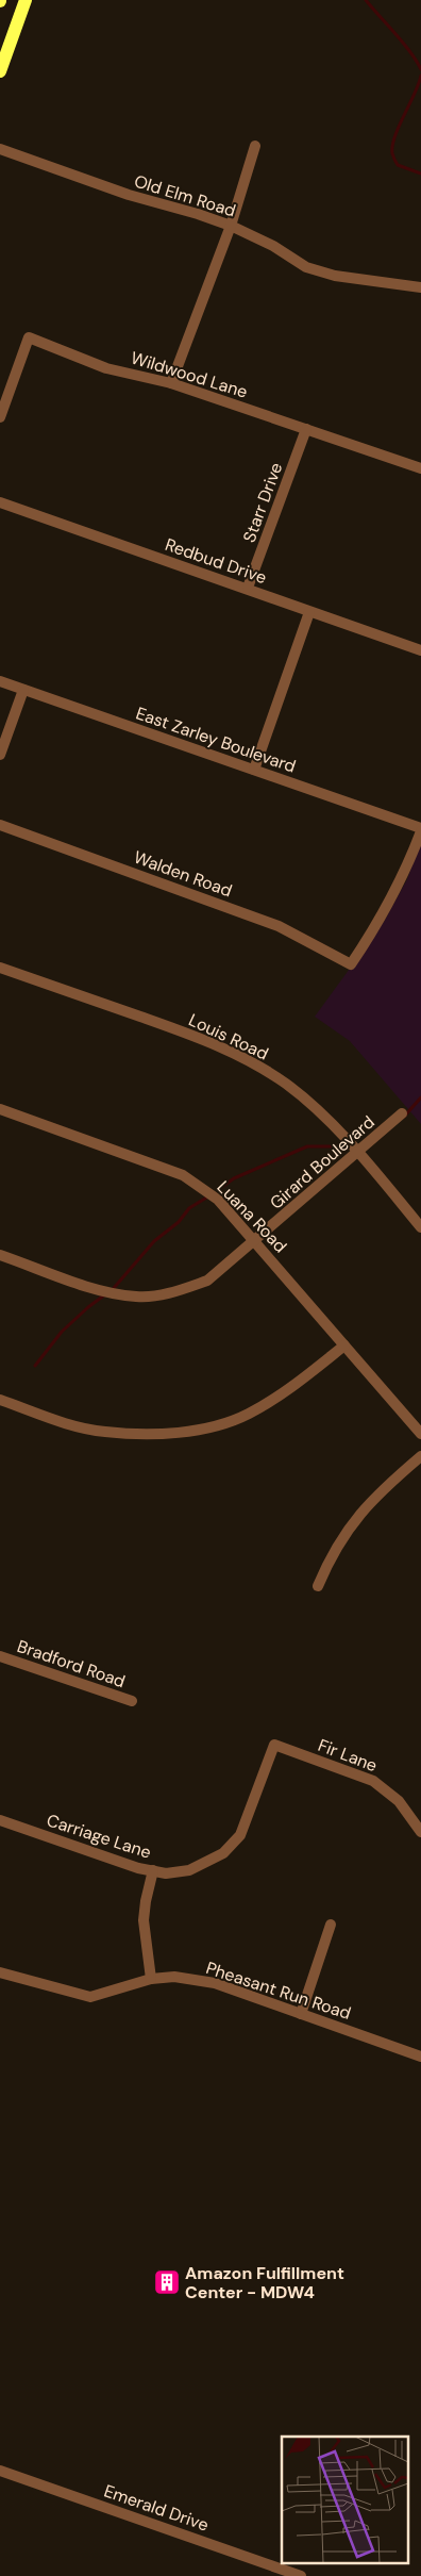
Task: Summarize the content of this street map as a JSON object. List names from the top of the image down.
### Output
{
  "streets": {
    "street": [
      "Old Elm Road",
      "Wildwood Lane",
      "Starr Drive",
      "Redbud Drive",
      "East Zarley Boulevard",
      "Walden Road",
      "Louis Road",
      "Girard Boulevard",
      "Luana Road",
      "Bradford Road",
      "Fir Lane",
      "Carriage Lane",
      "Pheasant Run Road",
      "Emerald Drive"
    ]
  },
  "crossings": [
    ["Wildwood Lane", "Starr Drive"],
    ["Starr Drive", "Redbud Drive"],
    ["East Zarley Boulevard", "Walden Road"],
    ["Louis Road", "Girard Boulevard"],
    ["Girard Boulevard", "Luana Road"],
    ["Fir Lane", "Carriage Lane"]
  ],
  "places": {
    "building": ["Amazon Fulfillment Center - MDW4"]
  }
}
